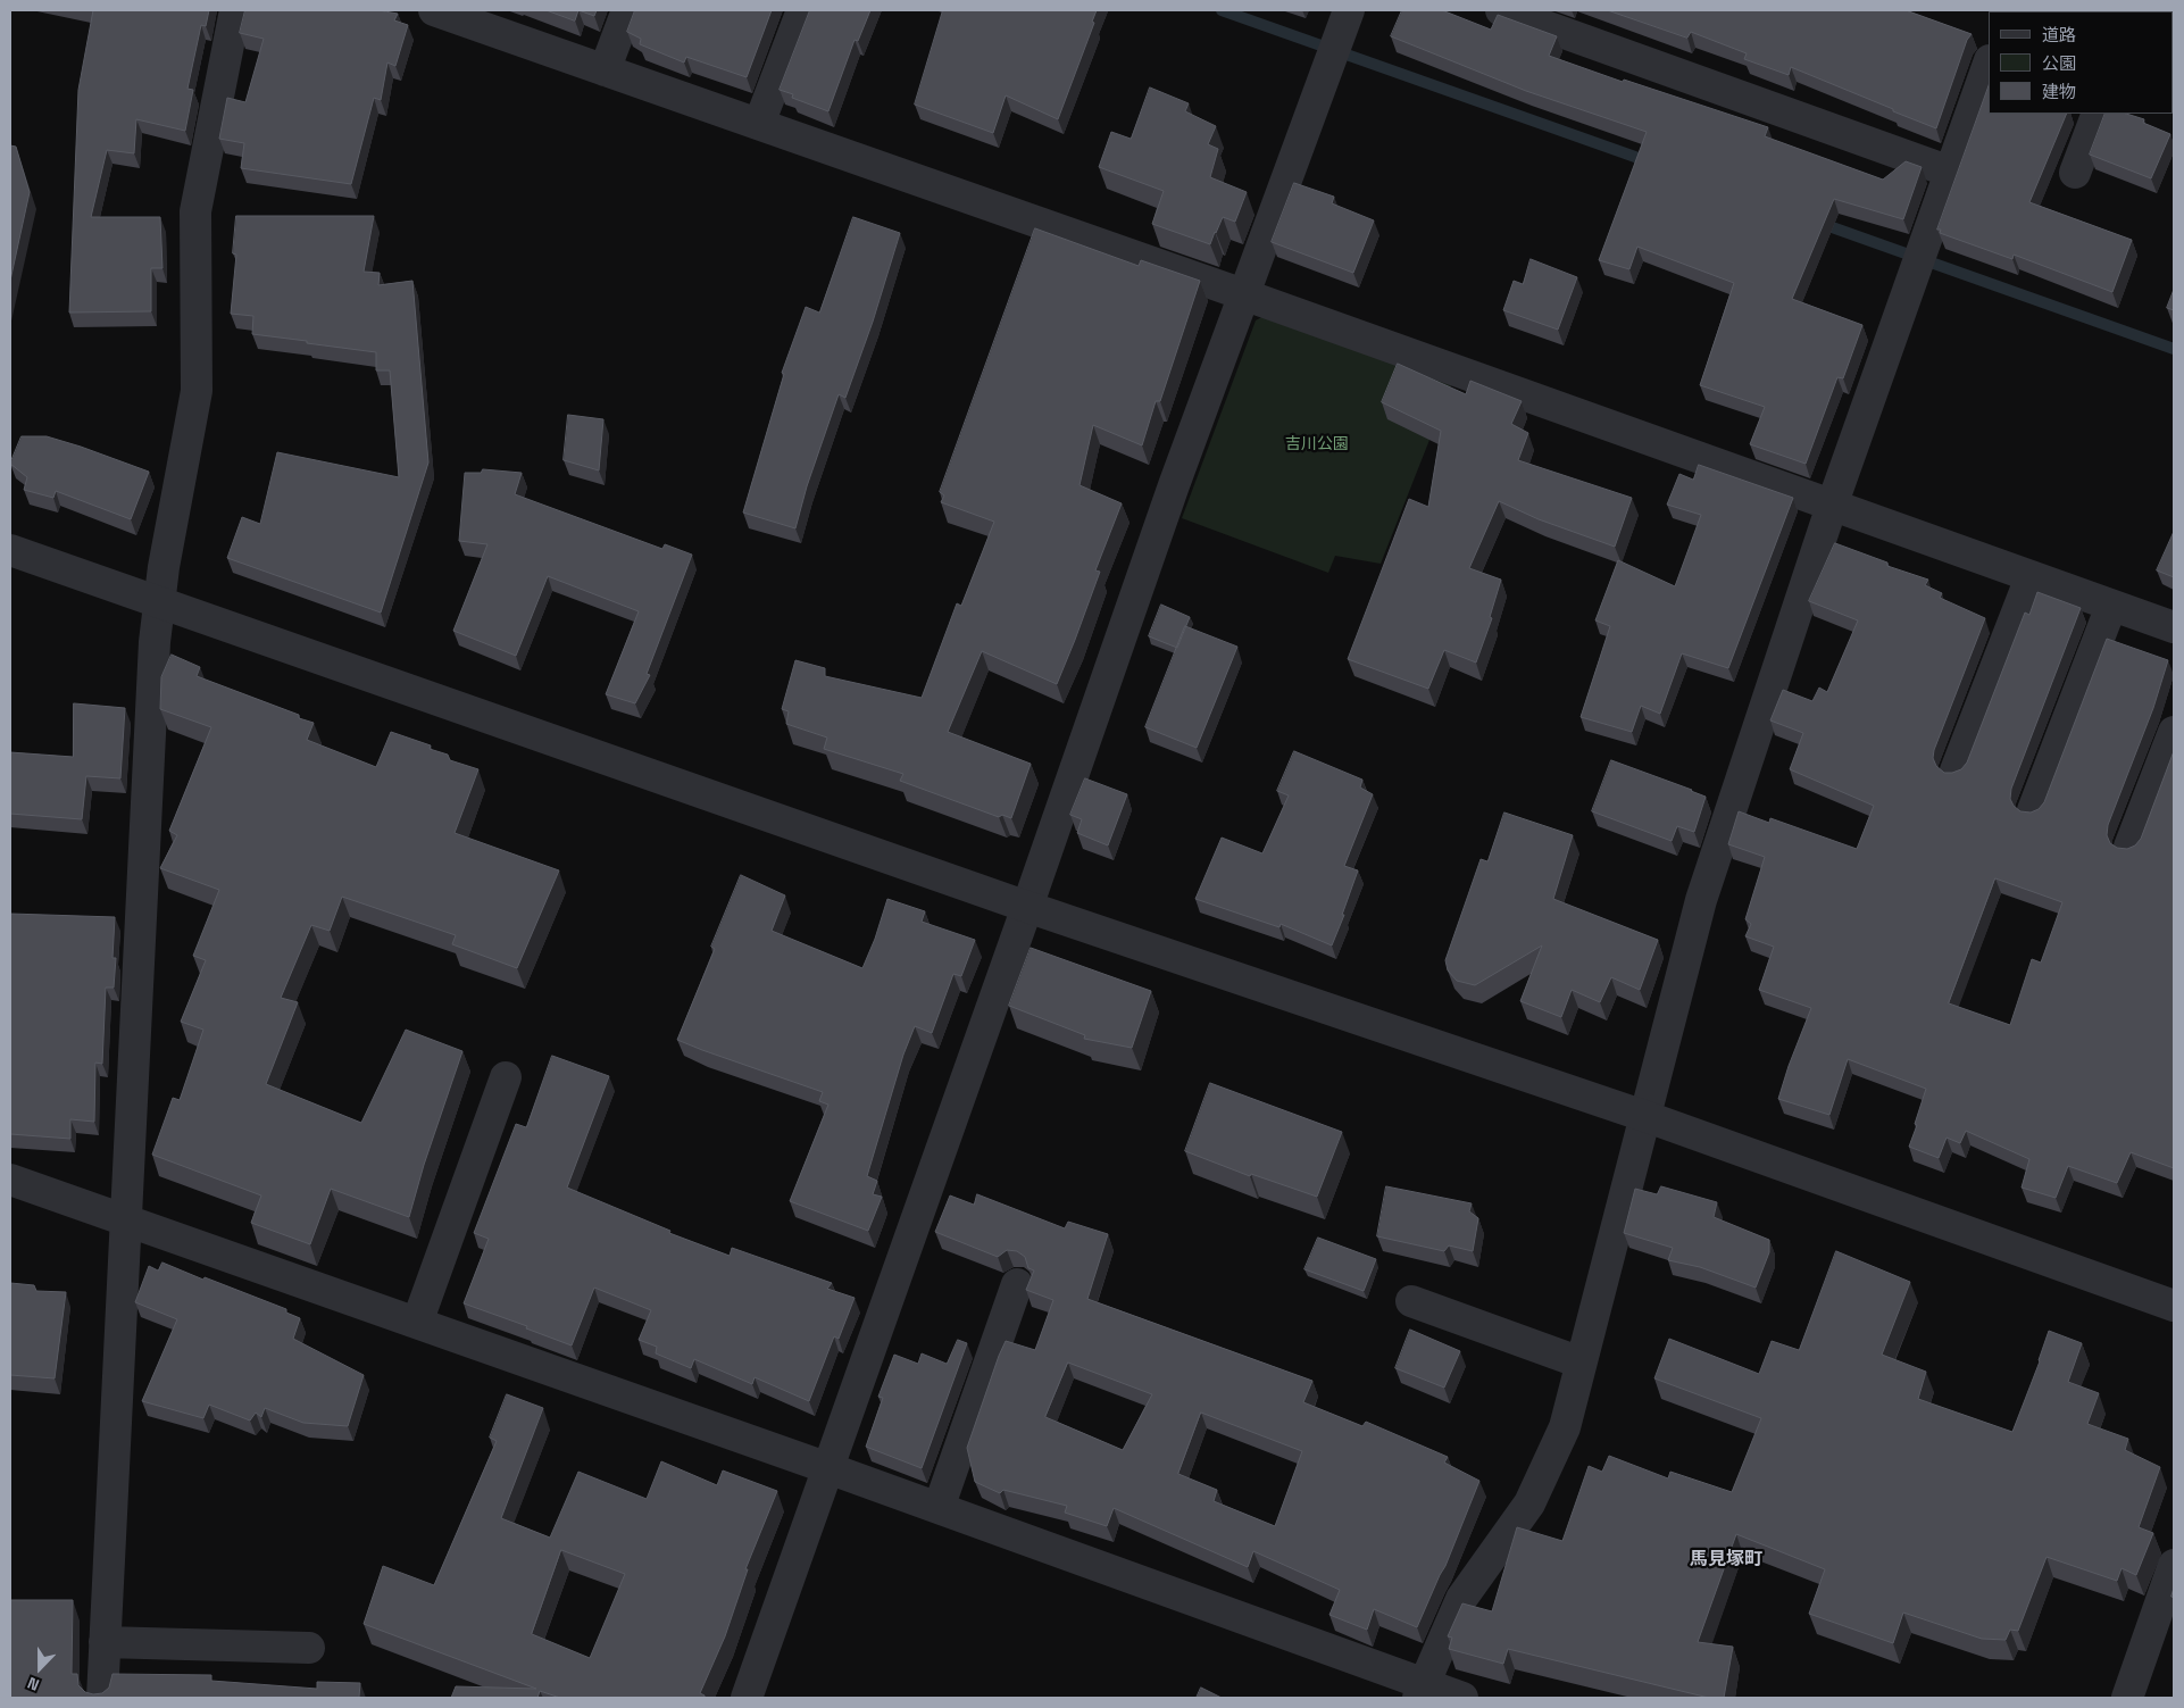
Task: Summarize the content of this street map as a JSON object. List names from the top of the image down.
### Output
{
  "districts": ["馬見塚町"],
  "parks": ["吉川公園"],
  "legend": ["道路", "公園", "建物"],
  "north": "bottom"
}
